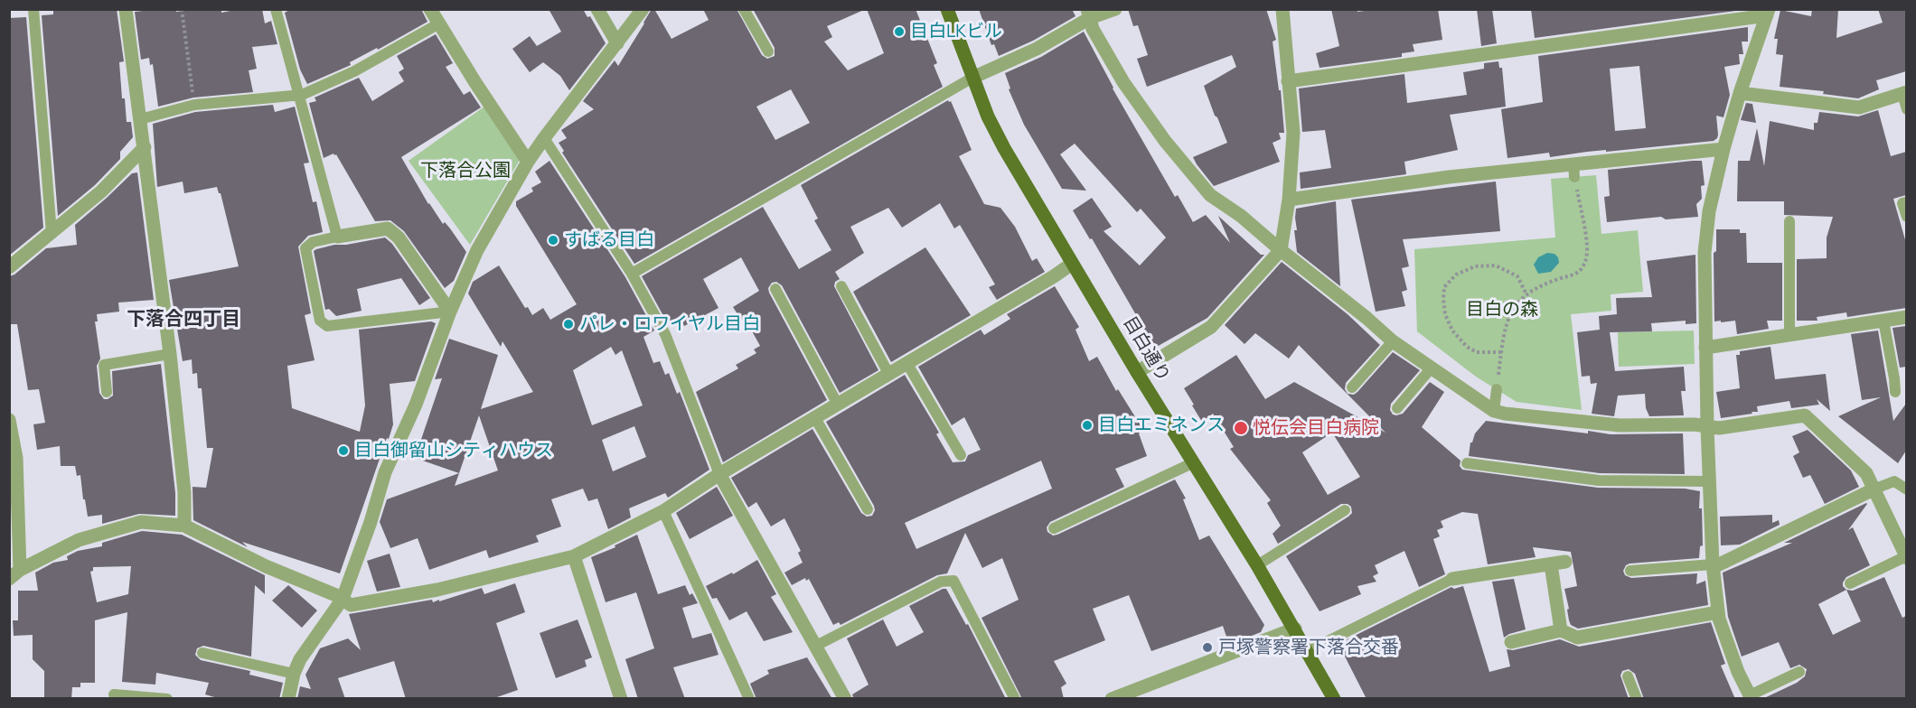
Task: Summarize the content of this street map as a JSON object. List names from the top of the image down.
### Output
{
  "streets": {
    "main road": ["目白通り"]
  },
  "districts": ["下落合四丁目"],
  "parks": ["下落合公園", "目白の森"],
  "places": [
    "目白LKビル",
    "すばる目白",
    "パレ・ロワイヤル目白",
    "目白エミネンス",
    "悦伝会目白病院",
    "目白御留山シティハウス",
    "戸塚警察署下落合交番"
  ]
}
